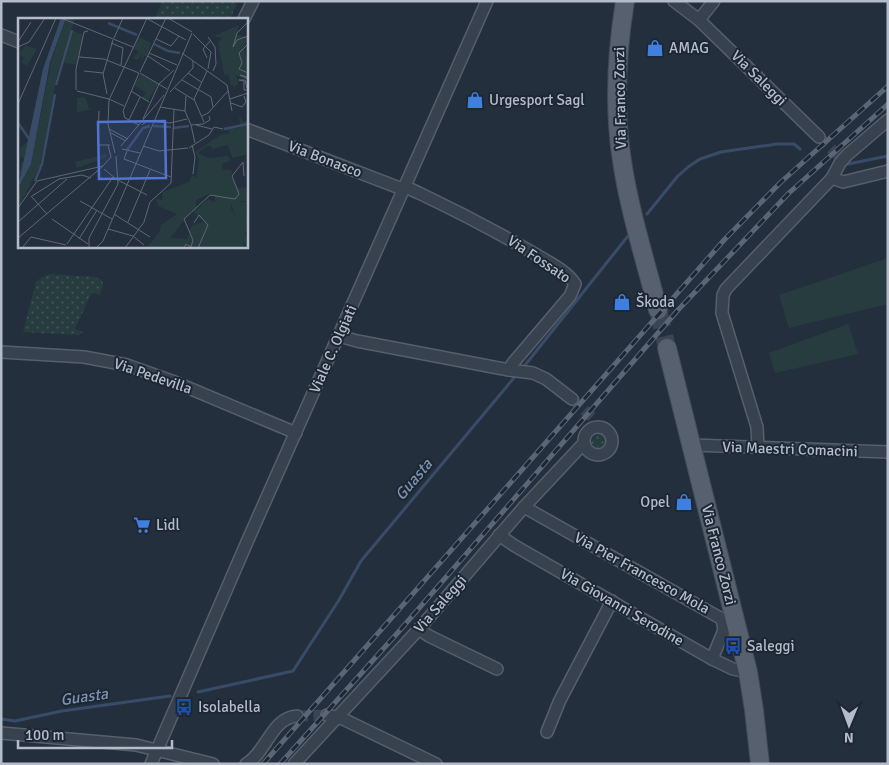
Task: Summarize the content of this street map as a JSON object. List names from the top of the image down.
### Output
{
  "streets": {
    "main road": ["Via Franco Zorzi"],
    "street": [
      "Via Saleggi",
      "Via Bonasco",
      "Via Fossato",
      "Viale C. Olgiati",
      "Via Pedevilla",
      "Via Maestri Comacini",
      "Via Pier Francesco Mola",
      "Via Giovanni Serodine"
    ]
  },
  "crossings": [
    ["Via Saleggi", "Via Pier Francesco Mola"],
    ["Via Saleggi", "Via Giovanni Serodine"],
    ["Via Franco Zorzi", "Via Maestri Comacini"],
    ["Via Franco Zorzi", "Via Giovanni Serodine"],
    ["Via Bonasco", "Via Fossato"],
    ["Via Bonasco", "Viale C. Olgiati"],
    ["Via Fossato", "Viale C. Olgiati"],
    ["Viale C. Olgiati", "Via Pedevilla"],
    ["Via Pier Francesco Mola", "Via Giovanni Serodine"]
  ],
  "water": ["Guasta"],
  "places": {
    "shop": [
      "AMAG",
      "Urgesport Sagl",
      "Škoda",
      "Opel"
    ],
    "supermarket": ["Lidl"],
    "bus stop": ["Saleggi", "Isolabella"]
  },
  "scale_bar": "100 m",
  "north": "bottom"
}
